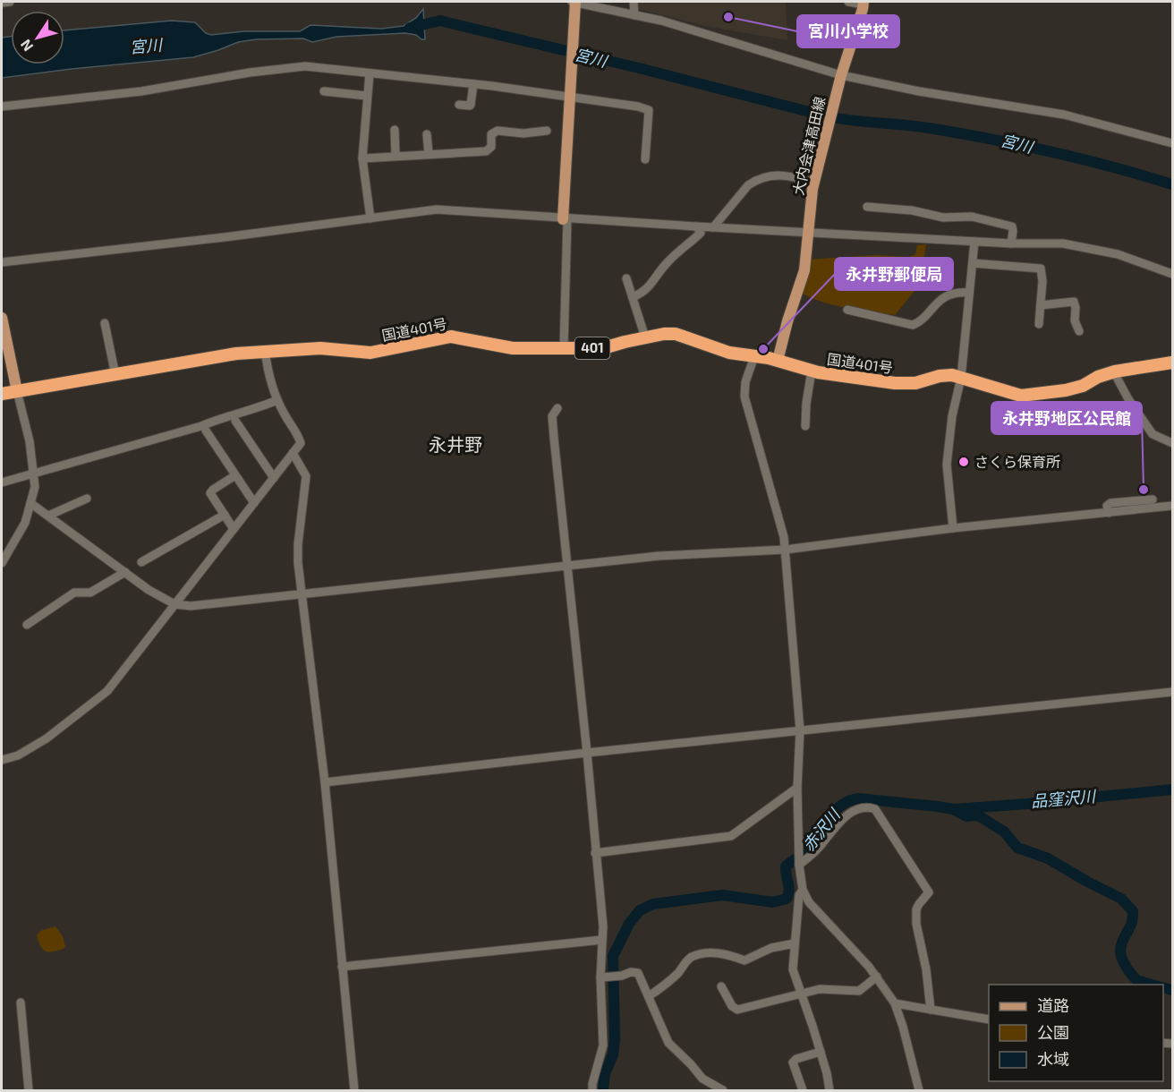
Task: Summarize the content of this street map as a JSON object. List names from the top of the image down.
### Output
{
  "streets": {
    "highway": ["国道401号", "401"],
    "main road": ["大内会津高田線"]
  },
  "crossings": [
    ["大内会津高田線", "国道401号"]
  ],
  "districts": ["永井野"],
  "water": ["宮川", "品窪沢川", "赤沢川"],
  "places": [
    "宮川小学校",
    "永井野郵便局",
    "さくら保育所",
    "永井野地区公民館"
  ],
  "legend": ["道路", "公園", "水域"],
  "north": "bottom left"
}
